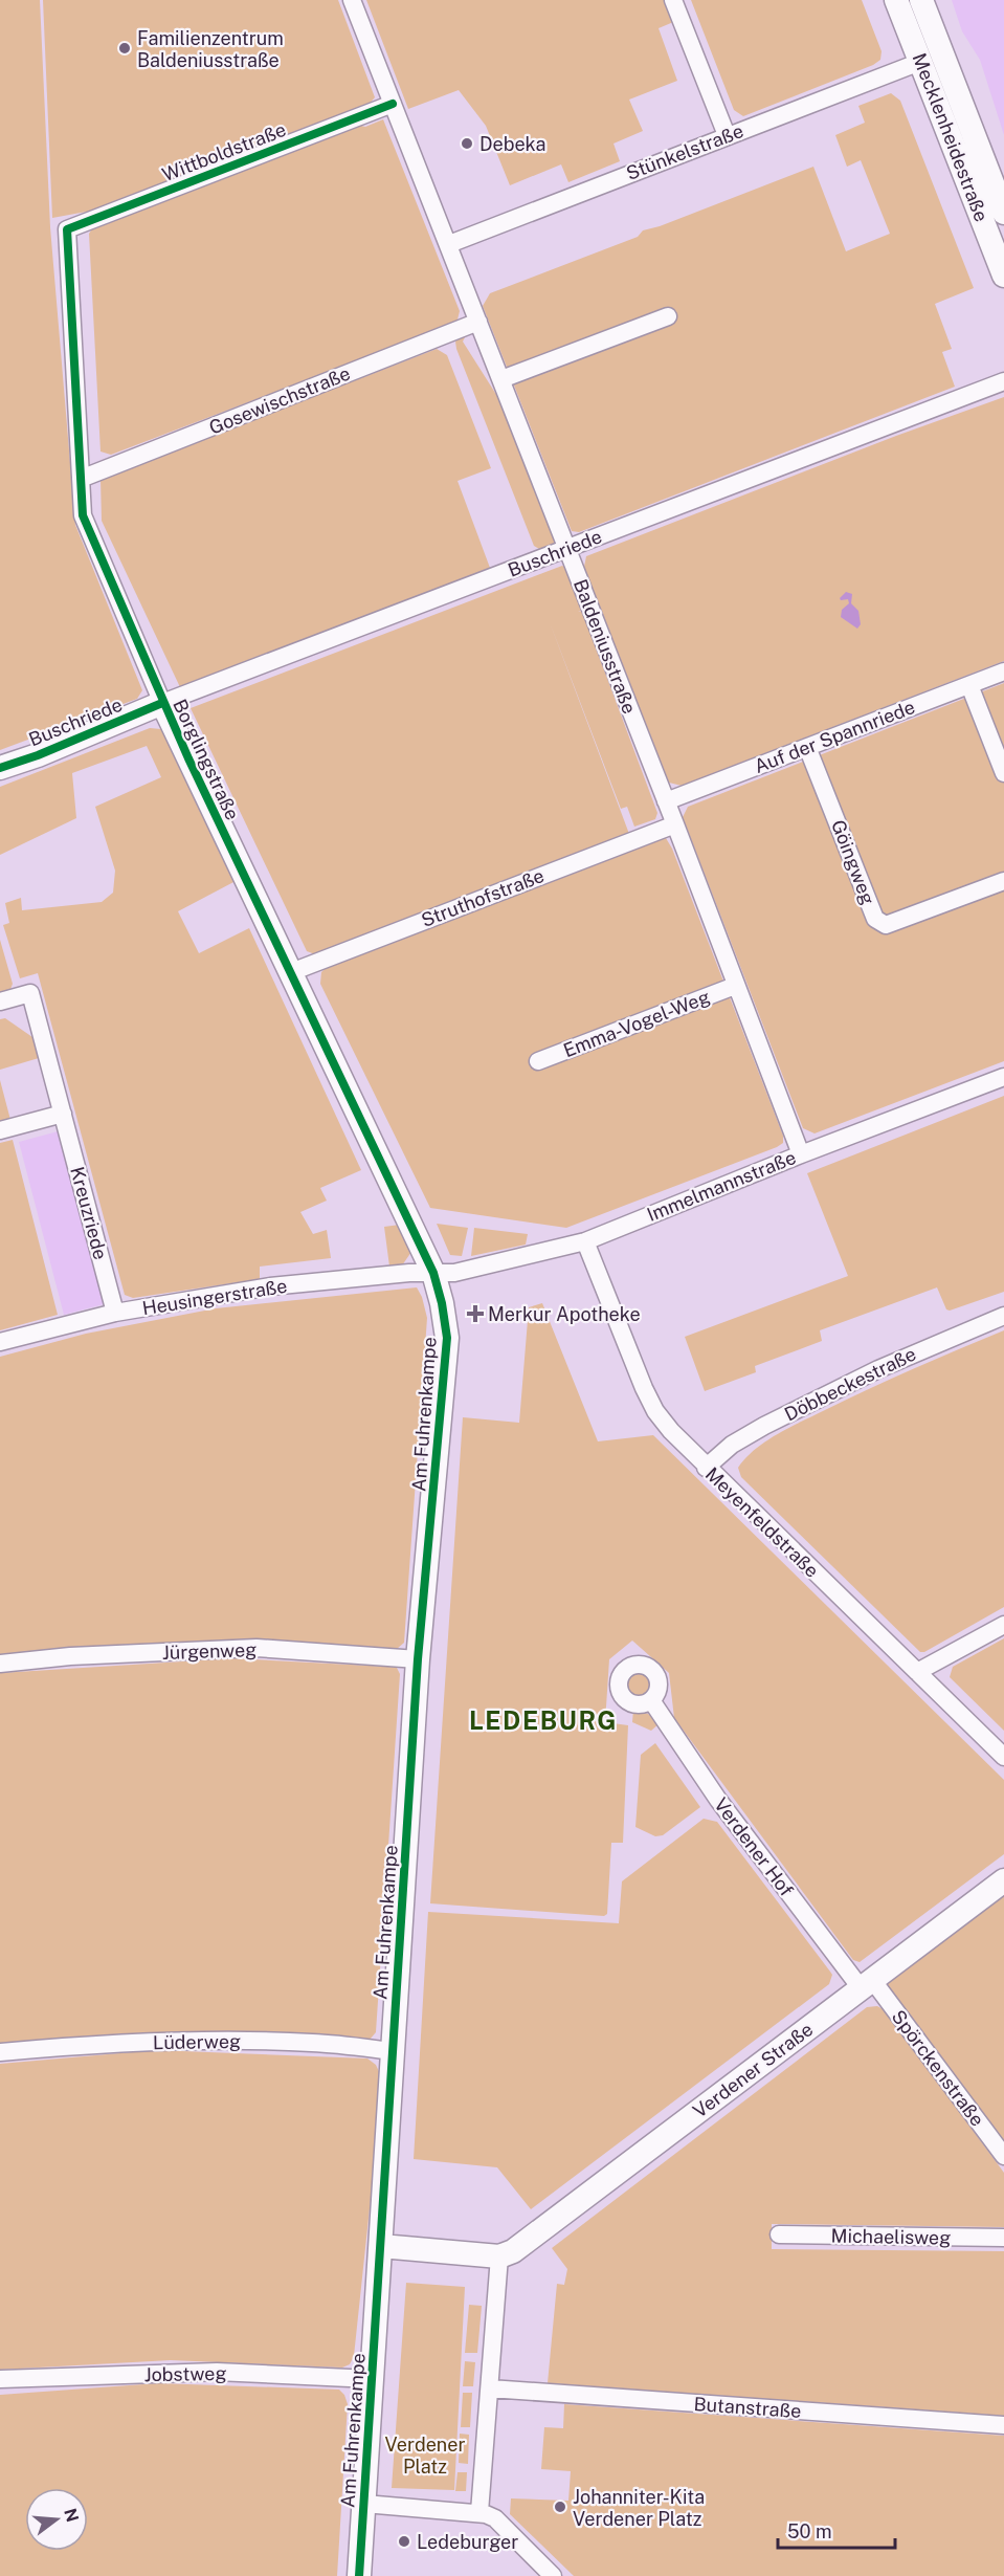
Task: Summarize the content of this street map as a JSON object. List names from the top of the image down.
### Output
{
  "streets": {
    "street": [
      "Mecklenheidestraße",
      "Wittboldstraße",
      "Stünkelstraße",
      "Gosewischstraße",
      "Buschriede",
      "Baldeniusstraße",
      "Auf der Spannriede",
      "Borglingstraße",
      "Göingweg",
      "Struthofstraße",
      "Emma-Vogel-Weg",
      "Immelmannstraße",
      "Kreuzriede",
      "Heusingerstraße",
      "Döbbeckestraße",
      "Am Fuhrenkampe",
      "Meyenfeldstraße",
      "Jürgenweg",
      "Verdener Hof",
      "Lüderweg",
      "Spörckenstraße",
      "Verdener Straße",
      "Michaelisweg",
      "Jobstweg",
      "Butanstraße"
    ]
  },
  "crossings": [
    ["Mecklenheidestraße", "Stünkelstraße"],
    ["Wittboldstraße", "Baldeniusstraße"],
    ["Wittboldstraße", "Borglingstraße"],
    ["Stünkelstraße", "Baldeniusstraße"],
    ["Gosewischstraße", "Baldeniusstraße"],
    ["Gosewischstraße", "Borglingstraße"],
    ["Buschriede", "Baldeniusstraße"],
    ["Buschriede", "Borglingstraße"],
    ["Baldeniusstraße", "Auf der Spannriede"],
    ["Baldeniusstraße", "Struthofstraße"],
    ["Baldeniusstraße", "Emma-Vogel-Weg"],
    ["Baldeniusstraße", "Immelmannstraße"],
    ["Auf der Spannriede", "Göingweg"],
    ["Borglingstraße", "Struthofstraße"],
    ["Borglingstraße", "Immelmannstraße"],
    ["Borglingstraße", "Heusingerstraße"],
    ["Borglingstraße", "Am Fuhrenkampe"],
    ["Immelmannstraße", "Heusingerstraße"],
    ["Immelmannstraße", "Am Fuhrenkampe"],
    ["Immelmannstraße", "Meyenfeldstraße"],
    ["Kreuzriede", "Heusingerstraße"],
    ["Heusingerstraße", "Am Fuhrenkampe"],
    ["Döbbeckestraße", "Meyenfeldstraße"],
    ["Am Fuhrenkampe", "Jürgenweg"],
    ["Am Fuhrenkampe", "Lüderweg"],
    ["Am Fuhrenkampe", "Jobstweg"],
    ["Verdener Hof", "Spörckenstraße"],
    ["Verdener Hof", "Verdener Straße"],
    ["Spörckenstraße", "Verdener Straße"]
  ],
  "districts": ["LEDEBURG"],
  "parks": ["Verdener Platz"],
  "places": {
    "other": [
      "Familienzentrum Baldeniusstraße",
      "Debeka",
      "Johanniter-Kita Verdener Platz",
      "Ledeburger"
    ],
    "health": ["Merkur Apotheke"]
  },
  "scale_bar": "50 m",
  "north": "right"
}
